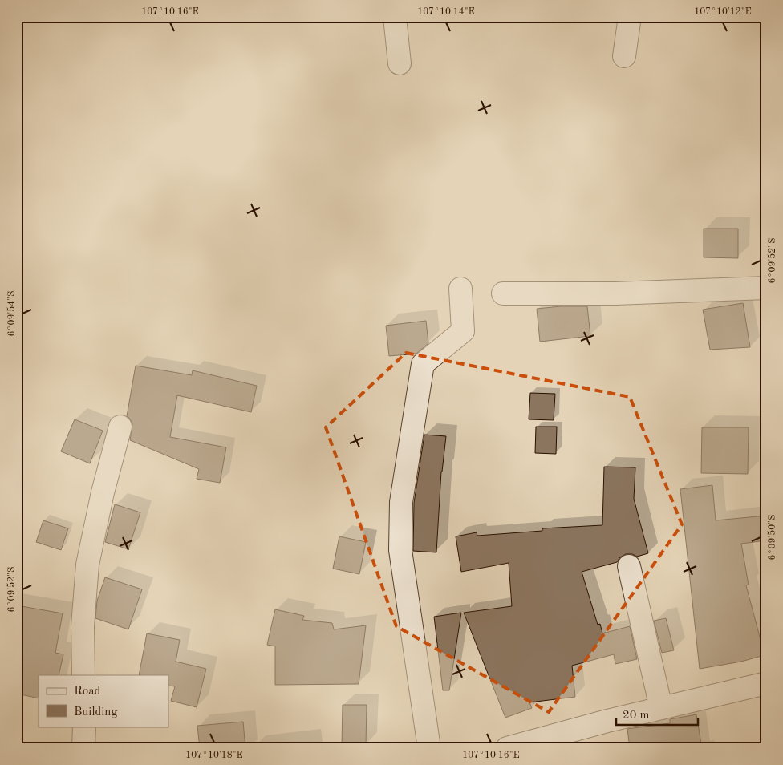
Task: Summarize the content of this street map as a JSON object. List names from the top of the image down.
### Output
{
  "legend": ["Road", "Building"],
  "scale_bar": "20 m",
  "coordinates": [
    "107°10'16\"E",
    "107°10'14\"E",
    "107°10'12\"E",
    "6°09'52\"S",
    "6°09'54\"S",
    "6°09'50\"S",
    "107°10'18\"E"
  ]
}
